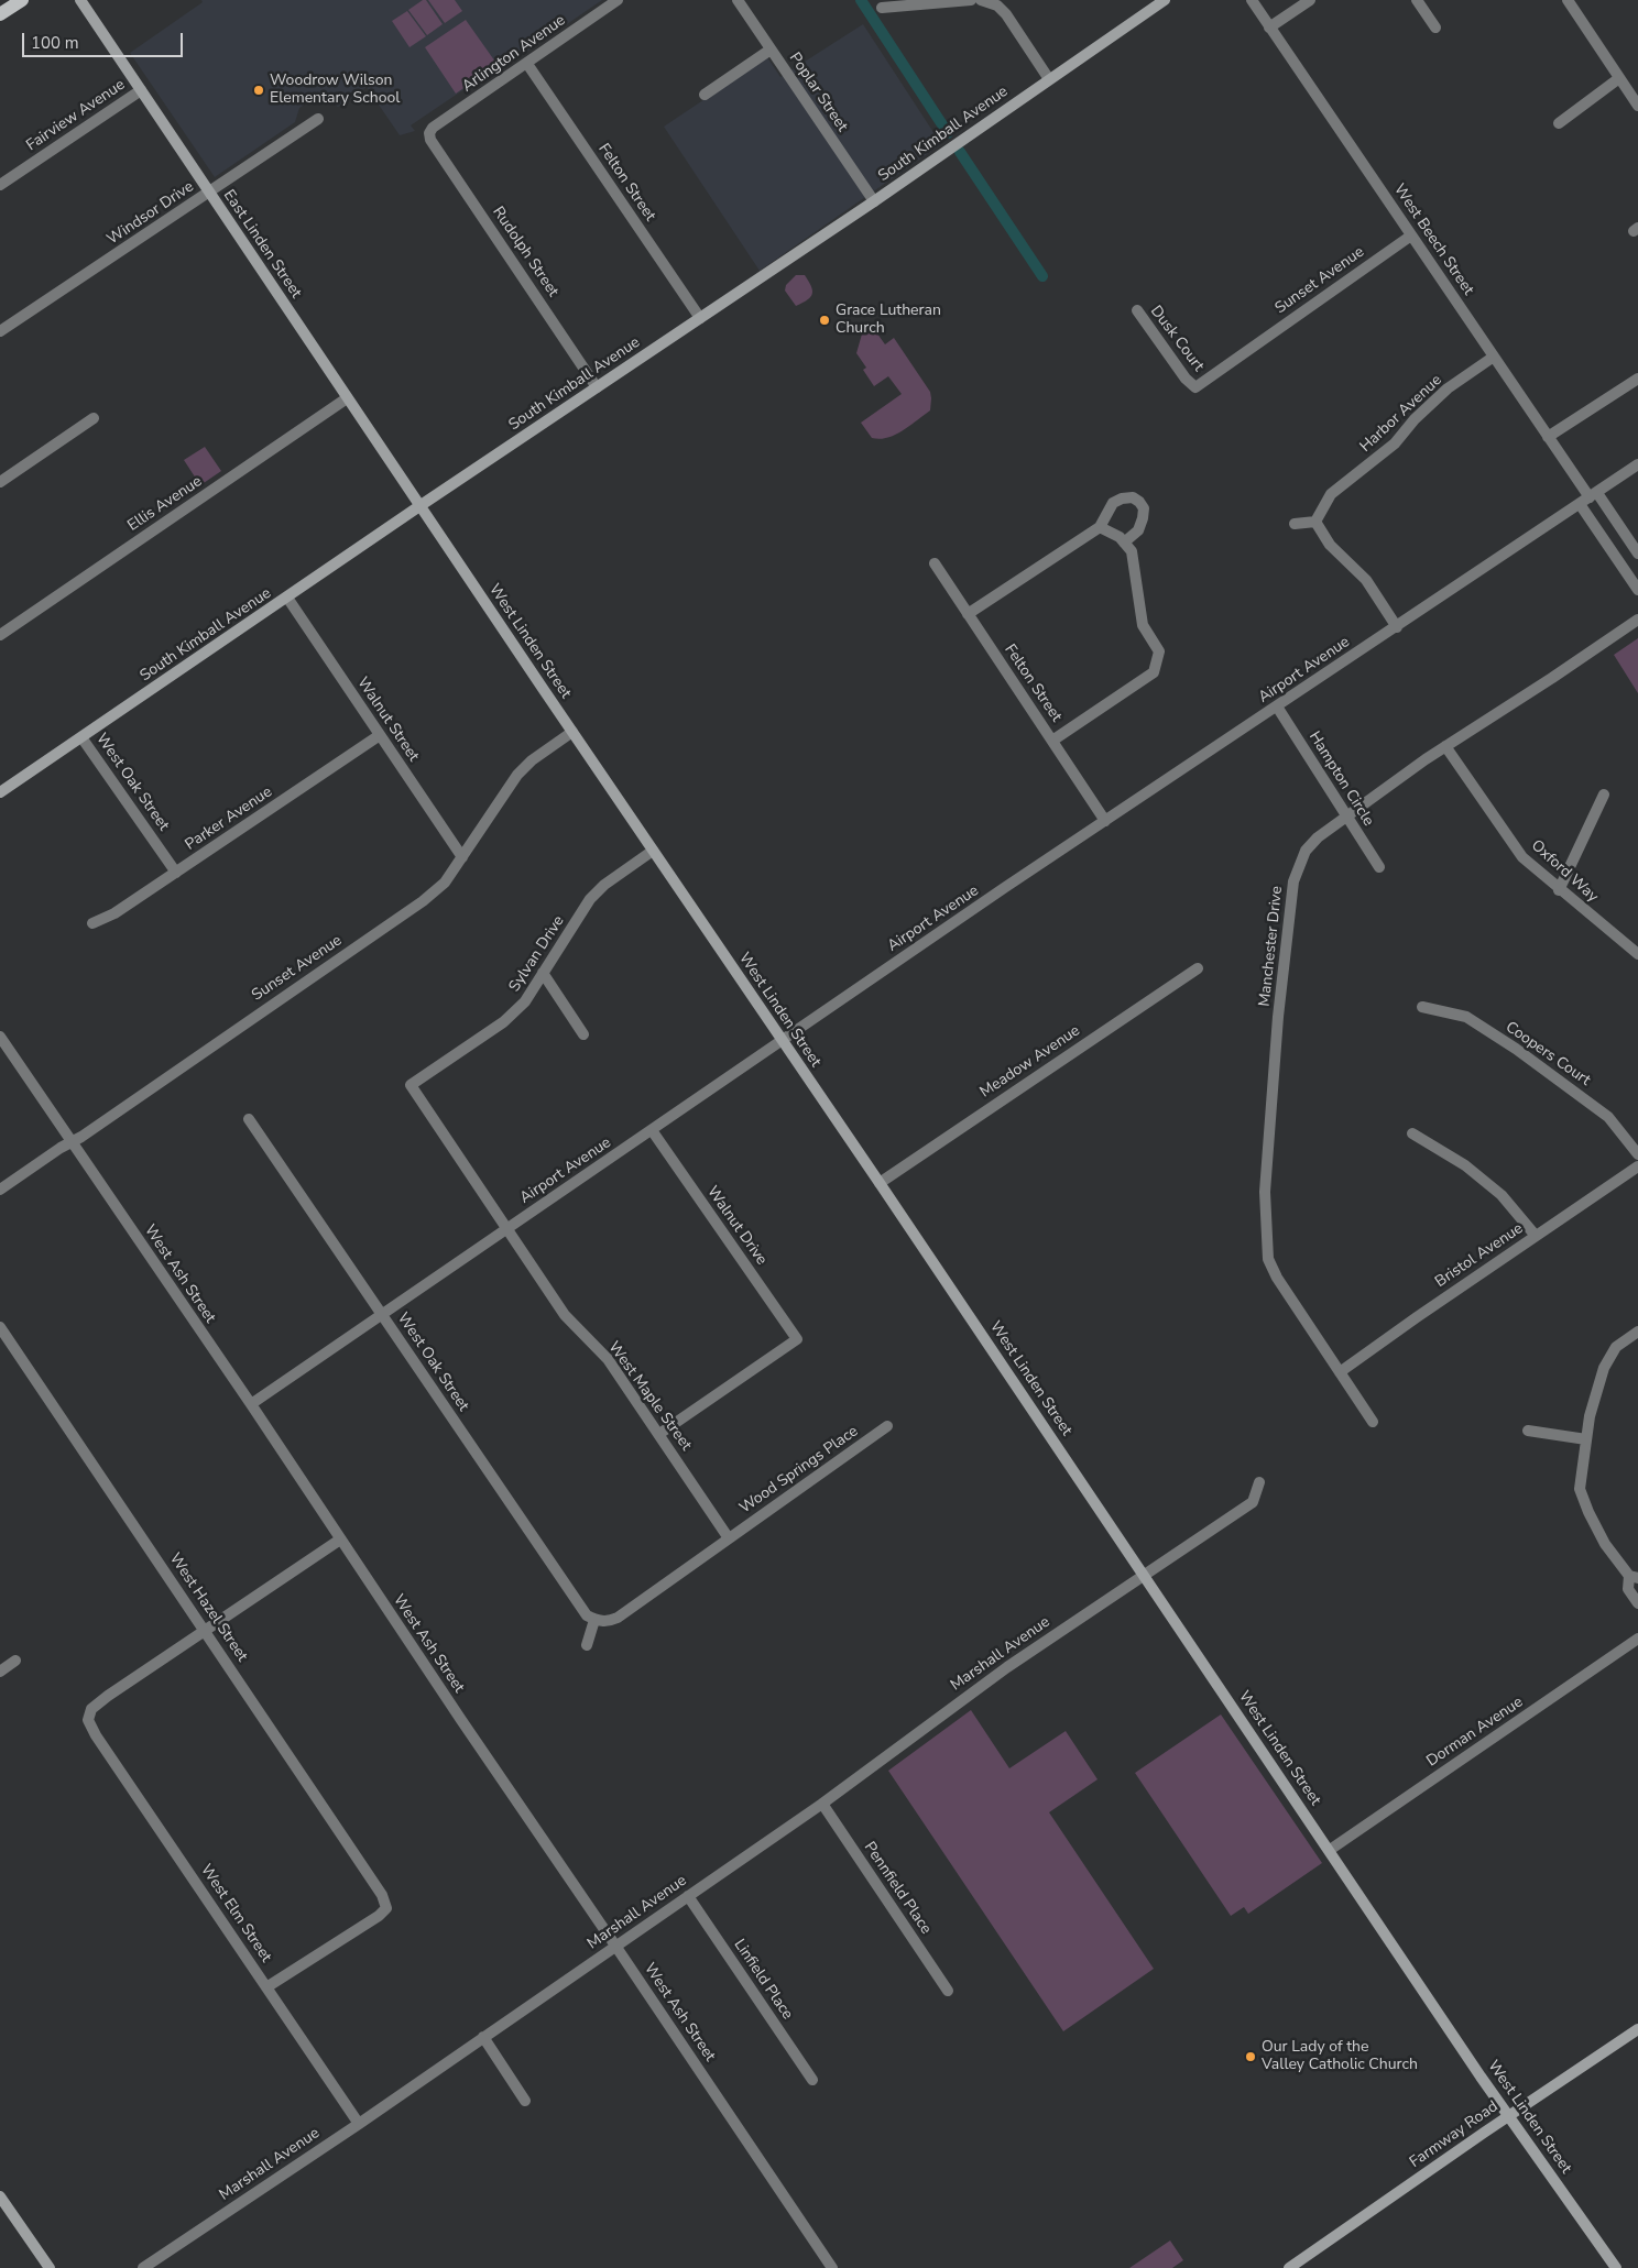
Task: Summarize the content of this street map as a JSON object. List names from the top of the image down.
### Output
{
  "streets": {
    "street": [
      "Arlington Avenue",
      "Poplar Street",
      "Fairview Avenue",
      "South Kimball Avenue",
      "Felton Street",
      "Windsor Drive",
      "West Beech Street",
      "East Linden Street",
      "Rudolph Street",
      "Sunset Avenue",
      "Dusk Court",
      "Harbor Avenue",
      "Ellis Avenue",
      "West Linden Street",
      "Airport Avenue",
      "Walnut Street",
      "Hampton Circle",
      "West Oak Street",
      "Parker Avenue",
      "Oxford Way",
      "Manchester Drive",
      "Sylvan Drive",
      "Coopers Court",
      "Meadow Avenue",
      "Walnut Drive",
      "Bristol Avenue",
      "West Ash Street",
      "West Maple Street",
      "Wood Springs Place",
      "West Hazel Street",
      "Marshall Avenue",
      "Dorman Avenue",
      "Pennfield Place",
      "West Elm Street",
      "Linfield Place",
      "Farmway Road"
    ]
  },
  "crossings": [
    ["Arlington Avenue", "Felton Street"],
    ["Arlington Avenue", "Rudolph Street"],
    ["Poplar Street", "South Kimball Avenue"],
    ["Fairview Avenue", "East Linden Street"],
    ["South Kimball Avenue", "Felton Street"],
    ["South Kimball Avenue", "East Linden Street"],
    ["South Kimball Avenue", "Rudolph Street"],
    ["South Kimball Avenue", "West Linden Street"],
    ["South Kimball Avenue", "Walnut Street"],
    ["South Kimball Avenue", "West Oak Street"],
    ["Felton Street", "Airport Avenue"],
    ["Windsor Drive", "East Linden Street"],
    ["West Beech Street", "Sunset Avenue"],
    ["West Beech Street", "Harbor Avenue"],
    ["West Beech Street", "Airport Avenue"],
    ["East Linden Street", "Ellis Avenue"],
    ["East Linden Street", "West Linden Street"],
    ["Sunset Avenue", "Dusk Court"],
    ["Sunset Avenue", "West Linden Street"],
    ["Sunset Avenue", "Walnut Street"],
    ["Sunset Avenue", "West Ash Street"],
    ["West Linden Street", "Airport Avenue"],
    ["West Linden Street", "Sylvan Drive"],
    ["West Linden Street", "Meadow Avenue"],
    ["West Linden Street", "Marshall Avenue"],
    ["West Linden Street", "Dorman Avenue"],
    ["West Linden Street", "Farmway Road"],
    ["Airport Avenue", "Hampton Circle"],
    ["Airport Avenue", "West Oak Street"],
    ["Airport Avenue", "Walnut Drive"],
    ["Airport Avenue", "West Ash Street"],
    ["Airport Avenue", "West Maple Street"],
    ["Walnut Street", "Parker Avenue"],
    ["Hampton Circle", "Manchester Drive"],
    ["West Oak Street", "Parker Avenue"],
    ["West Oak Street", "Wood Springs Place"],
    ["Oxford Way", "Manchester Drive"],
    ["Manchester Drive", "Bristol Avenue"],
    ["Sylvan Drive", "West Maple Street"],
    ["Walnut Drive", "West Maple Street"],
    ["West Ash Street", "Marshall Avenue"],
    ["West Maple Street", "Wood Springs Place"],
    ["West Hazel Street", "West Elm Street"],
    ["Marshall Avenue", "Pennfield Place"],
    ["Marshall Avenue", "West Elm Street"],
    ["Marshall Avenue", "Linfield Place"]
  ],
  "places": ["Woodrow Wilson Elementary School", "Grace Lutheran Church", "Our Lady of the Valley Catholic Church"],
  "scale_bar": "100 m"
}
